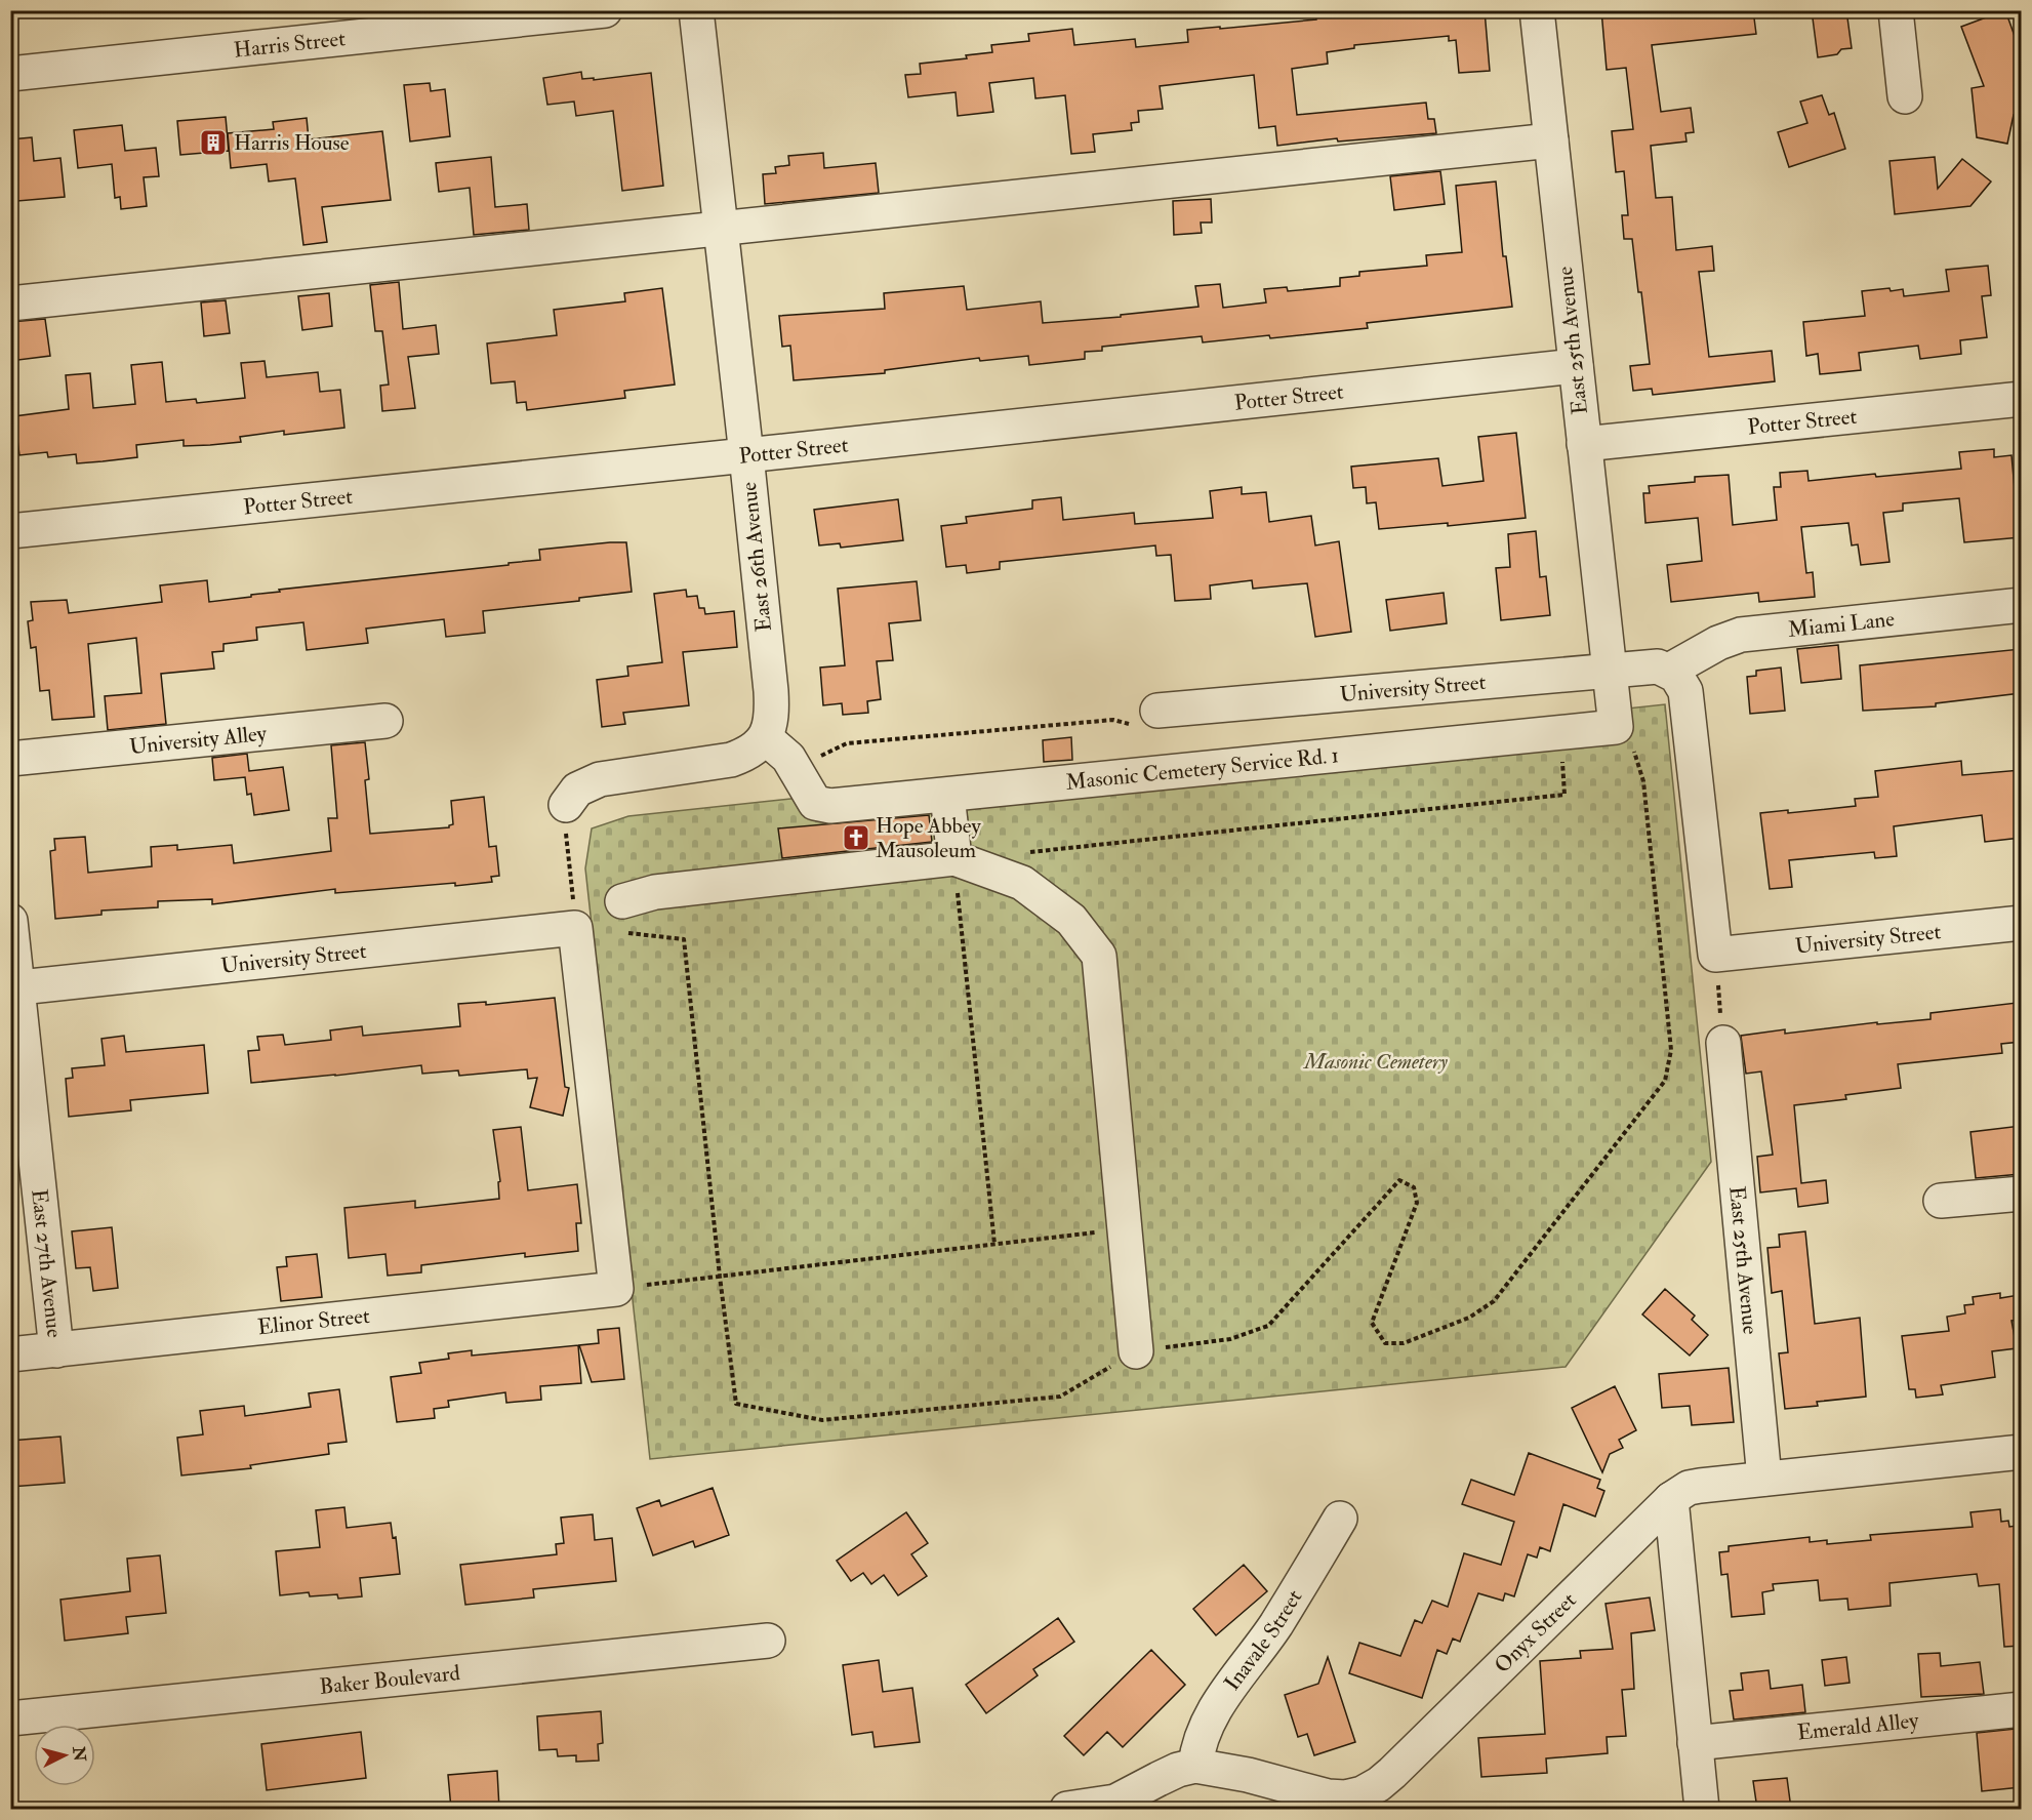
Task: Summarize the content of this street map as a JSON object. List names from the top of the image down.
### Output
{
  "streets": {
    "street": [
      "Harris Street",
      "East 25th Avenue",
      "Potter Street",
      "East 26th Avenue",
      "Miami Lane",
      "University Street",
      "University Alley",
      "Masonic Cemetery Service Rd. 1",
      "East 27th Avenue",
      "Elinor Street",
      "Onyx Street",
      "Inavale Street",
      "Baker Boulevard",
      "Emerald Alley"
    ]
  },
  "crossings": [
    ["East 25th Avenue", "Potter Street"],
    ["East 25th Avenue", "University Street"],
    ["East 25th Avenue", "Onyx Street"],
    ["Potter Street", "East 26th Avenue"],
    ["East 26th Avenue", "Masonic Cemetery Service Rd. 1"],
    ["Miami Lane", "University Street"],
    ["University Street", "East 27th Avenue"],
    ["East 27th Avenue", "Elinor Street"],
    ["Onyx Street", "Inavale Street"]
  ],
  "parks": ["Masonic Cemetery"],
  "places": {
    "building": ["Harris House"],
    "church": ["Hope Abbey Mausoleum"]
  },
  "north": "right"
}
